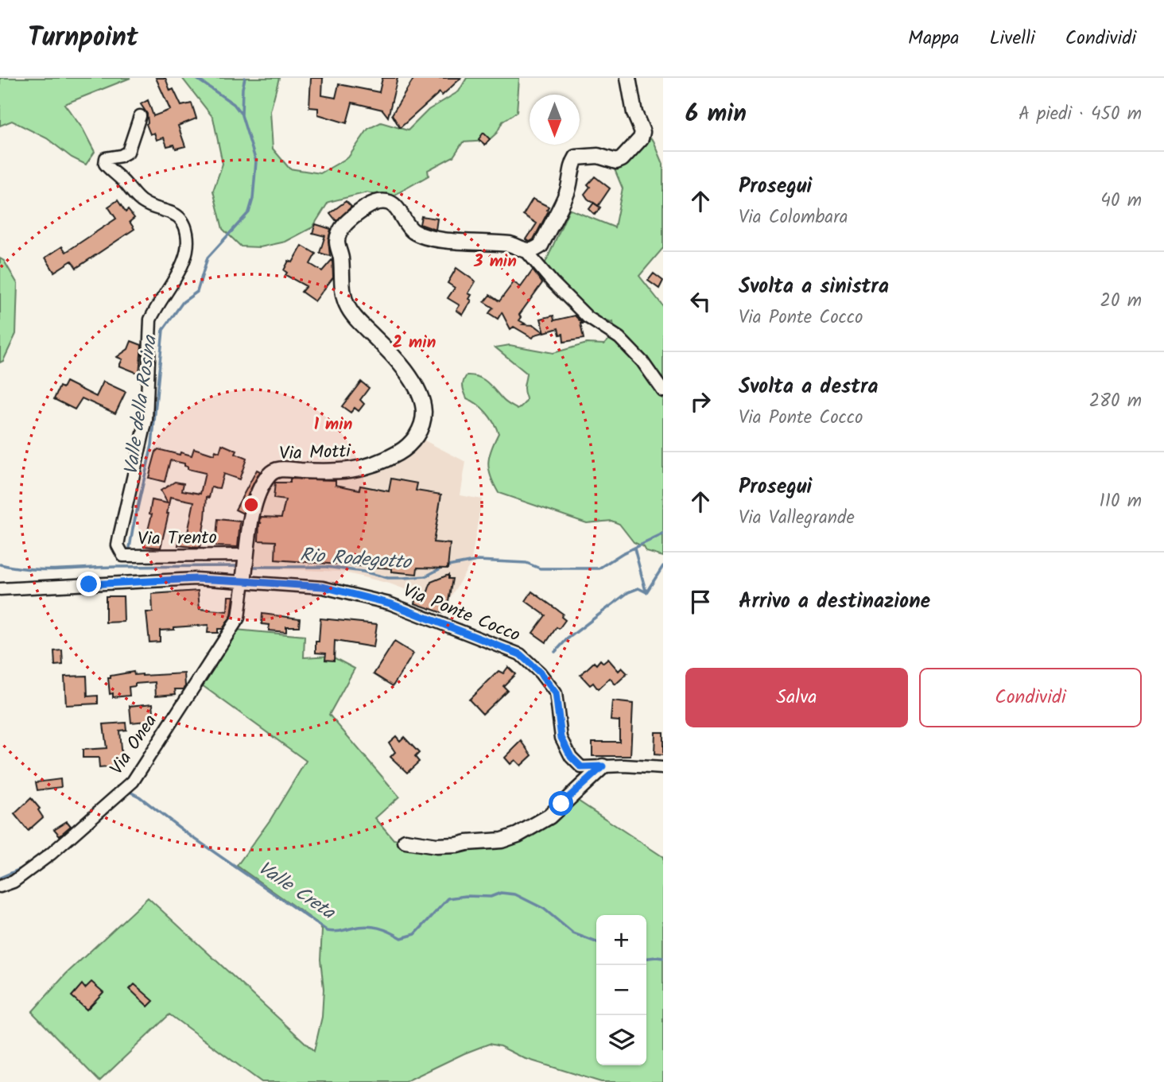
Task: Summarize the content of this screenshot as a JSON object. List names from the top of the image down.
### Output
{
  "streets": {
    "street": [
      "Via Motti",
      "Via Trento",
      "Via Ponte Cocco",
      "Via Onea"
    ]
  },
  "crossings": [
    ["Via Motti", "Via Trento"],
    ["Via Motti", "Via Ponte Cocco"],
    ["Via Motti", "Via Onea"],
    ["Via Trento", "Via Ponte Cocco"],
    ["Via Trento", "Via Onea"],
    ["Via Ponte Cocco", "Via Onea"]
  ],
  "water": ["Valle della Rosina", "Rio Rodegotto", "Valle Creta"],
  "north": "bottom",
  "page": {
    "header": "Turnpoint",
    "nav": ["Mappa", "Livelli", "Condividi"],
    "heading": ["6 min", "A piedi · 450 m"],
    "list": [
      ["Prosegui", "Via Colombara", "40 m"],
      ["Svolta a sinistra", "Via Ponte Cocco", "20 m"],
      ["Svolta a destra", "Via Ponte Cocco", "280 m"],
      ["Prosegui", "Via Vallegrande", "110 m"],
      "Arrivo a destinazione"
    ],
    "buttons": ["Salva", "Condividi"],
    "map_buttons": ["+", "−"]
  },
  "rings": ["3 min", "2 min", "1 min"]
}
